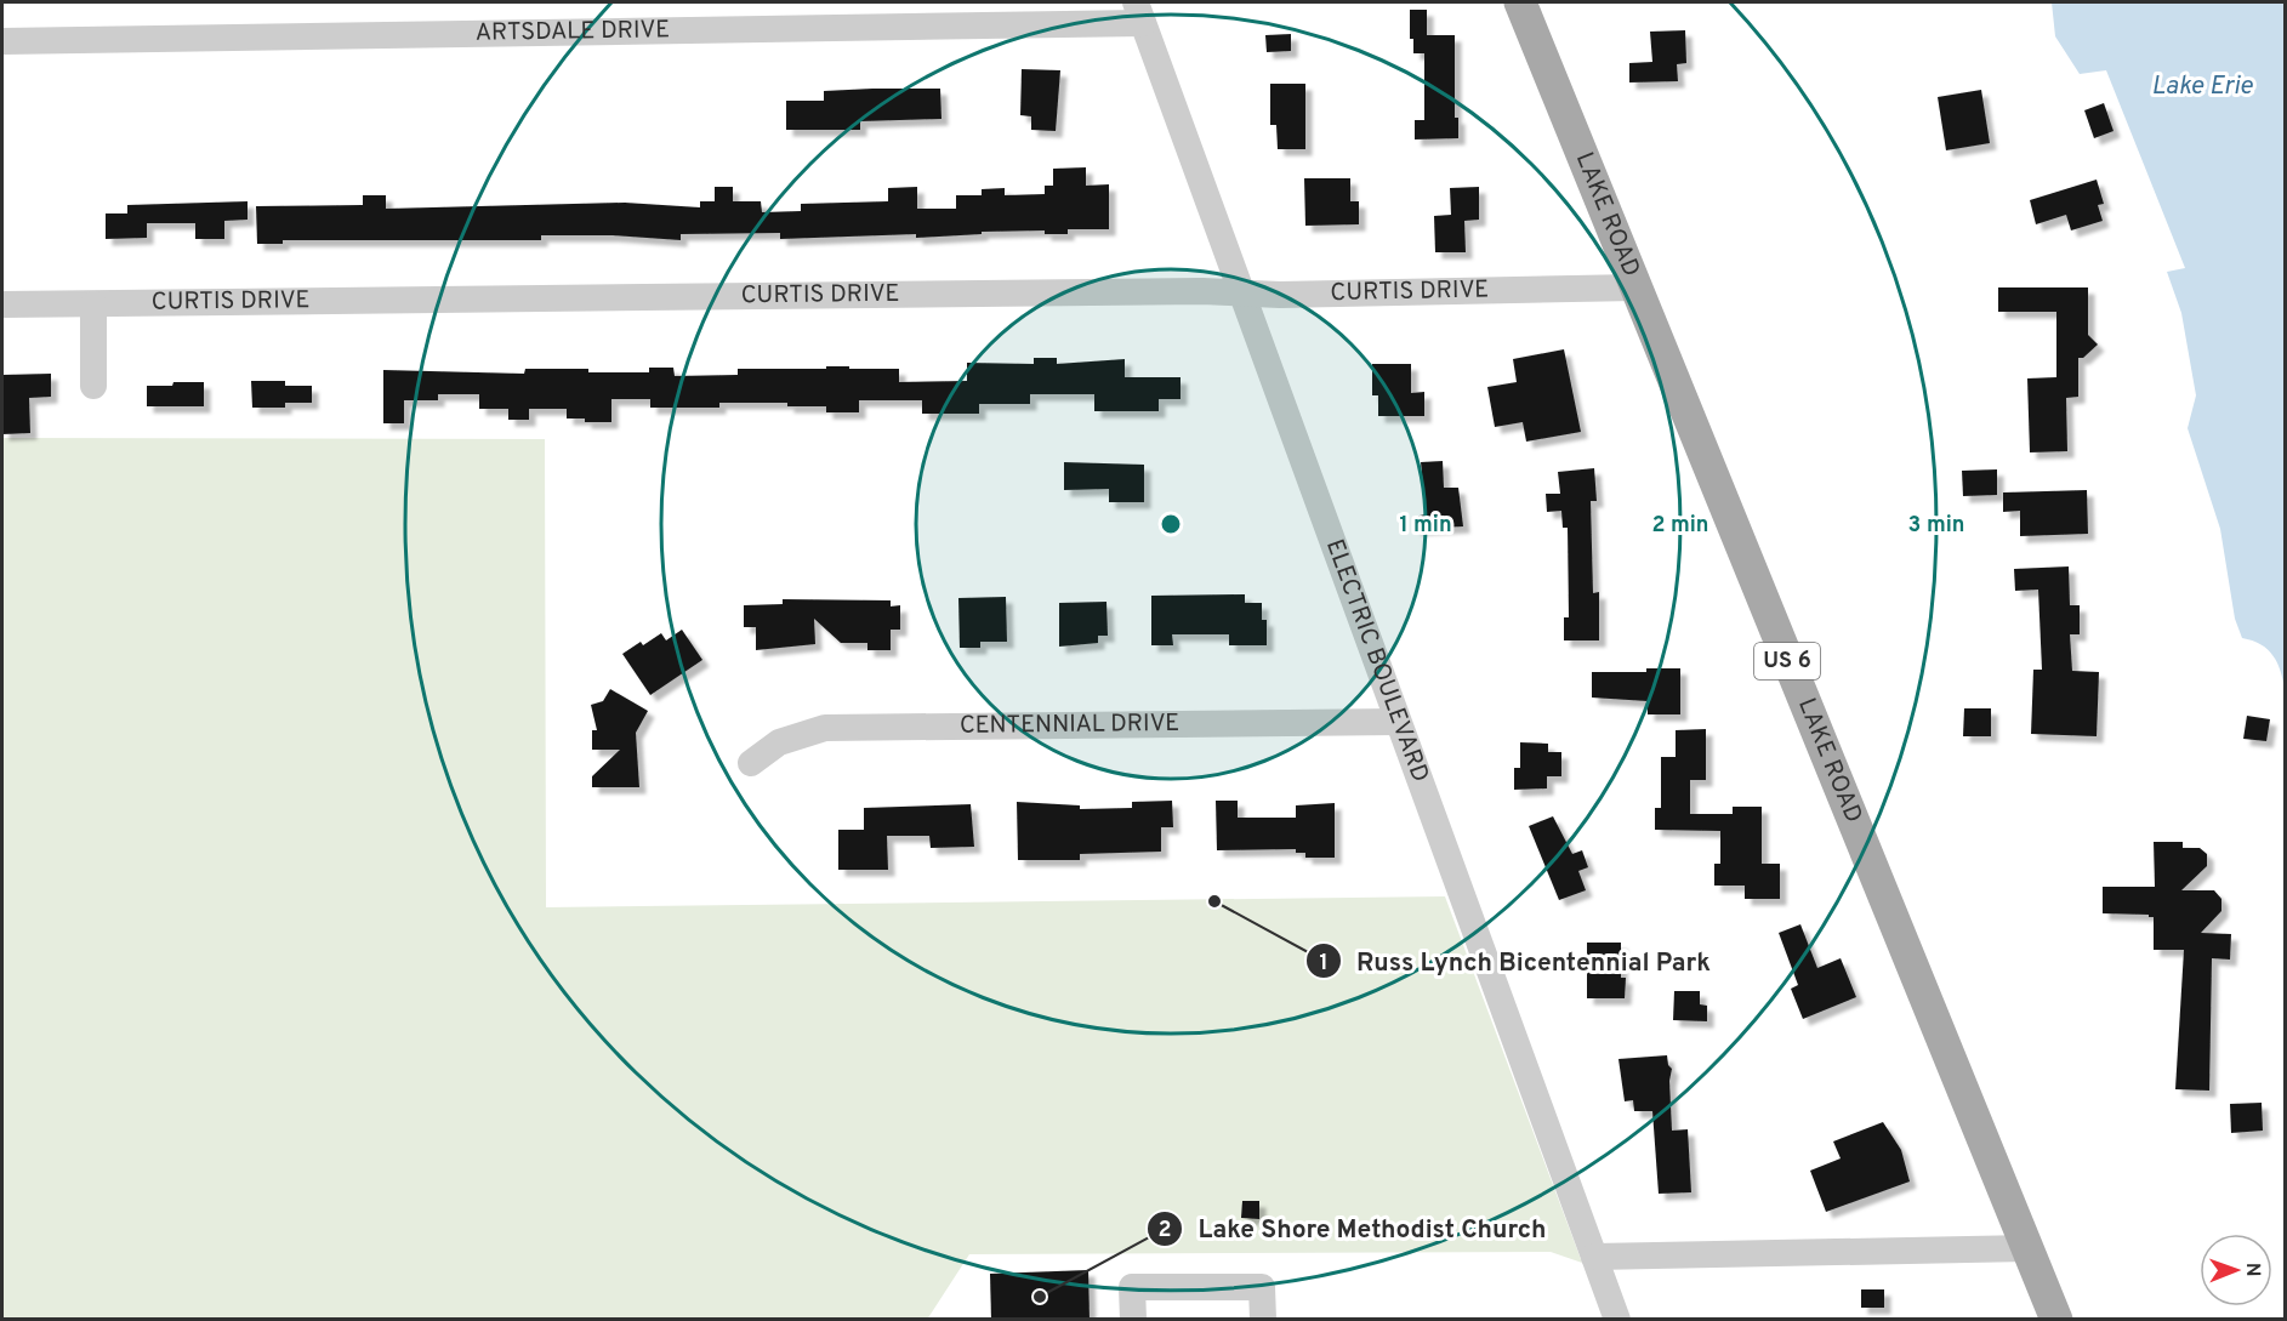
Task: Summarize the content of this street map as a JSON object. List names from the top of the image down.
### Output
{
  "streets": {
    "main road": ["LAKE ROAD", "US 6"],
    "street": [
      "ARTSDALE DRIVE",
      "CURTIS DRIVE",
      "ELECTRIC BOULEVARD",
      "CENTENNIAL DRIVE"
    ]
  },
  "crossings": [
    ["ARTSDALE DRIVE", "ELECTRIC BOULEVARD"],
    ["LAKE ROAD", "CURTIS DRIVE"],
    ["CURTIS DRIVE", "ELECTRIC BOULEVARD"],
    ["ELECTRIC BOULEVARD", "CENTENNIAL DRIVE"]
  ],
  "water": ["Lake Erie"],
  "places": ["Russ Lynch Bicentennial Park", "Lake Shore Methodist Church"],
  "north": "right",
  "rings": ["1 min", "2 min", "3 min"]
}
